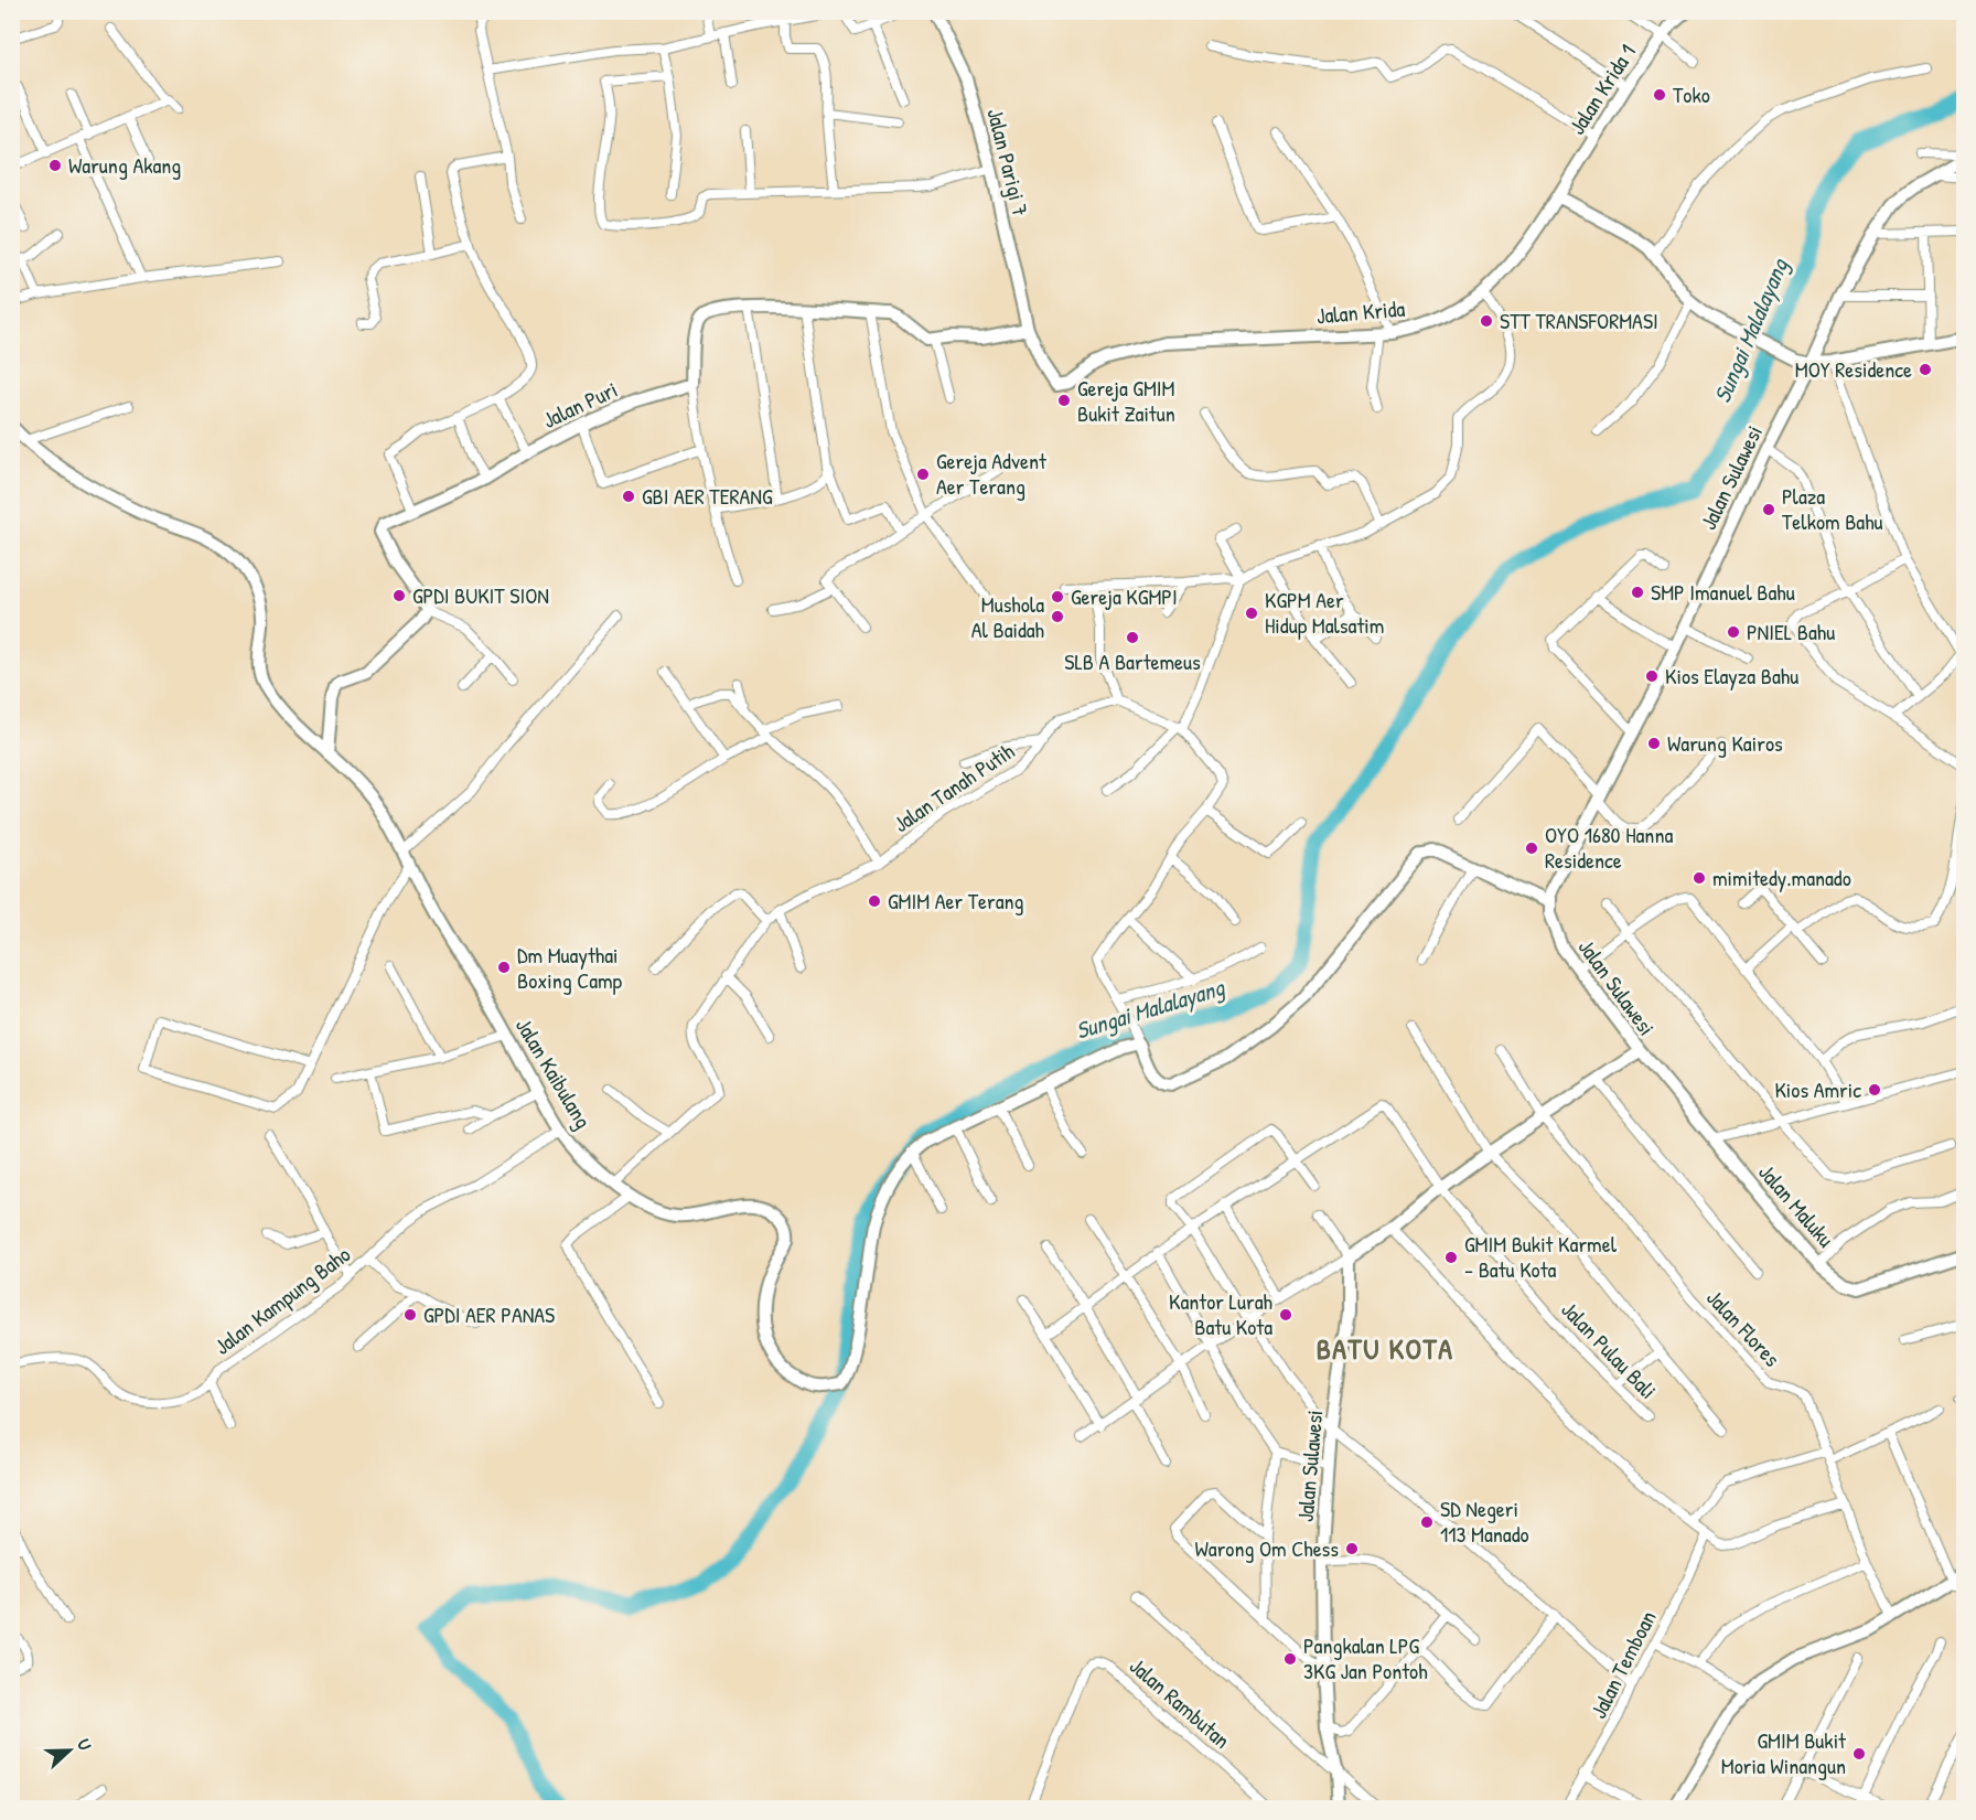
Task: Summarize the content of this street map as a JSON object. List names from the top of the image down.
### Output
{
  "streets": {
    "street": [
      "Jalan Krida 1",
      "Jalan Parigi 7",
      "Jalan Krida",
      "Jalan Puri",
      "Jalan Sulawesi",
      "Jalan Tanah Putih",
      "Jalan Kaibulang",
      "Jalan Maluku",
      "Jalan Kampung Baho",
      "Jalan Flores",
      "Jalan Pulau Bali",
      "Jalan Temboan",
      "Jalan Rambutan"
    ]
  },
  "crossings": [
    ["Jalan Krida 1", "Jalan Krida"],
    ["Jalan Parigi 7", "Jalan Krida"],
    ["Jalan Sulawesi", "Jalan Maluku"],
    ["Jalan Sulawesi", "Jalan Flores"],
    ["Jalan Sulawesi", "Jalan Pulau Bali"],
    ["Jalan Kaibulang", "Jalan Kampung Baho"]
  ],
  "districts": ["BATU KOTA"],
  "water": ["Sungai Malalayang"],
  "places": [
    "Toko",
    "Warung Akang",
    "STT TRANSFORMASI",
    "MOY Residence",
    "Gereja GMIM Bukit Zaitun",
    "Gereja Advent Aer Terang",
    "GBI AER TERANG",
    "Plaza Telkom Bahu",
    "SMP Imanuel Bahu",
    "GPDI BUKIT SION",
    "Gereja KGMPI",
    "KGPM Aer Hidup Malsatim",
    "Mushola Al Baidah",
    "PNIEL Bahu",
    "SLB A Bartemeus",
    "Kios Elayza Bahu",
    "Warung Kairos",
    "OYO 1680 Hanna Residence",
    "mimitedy.manado",
    "GMIM Aer Terang",
    "Dm Muaythai Boxing Camp",
    "Kios Amric",
    "GMIM Bukit Karmel - Batu Kota",
    "GPDI AER PANAS",
    "Kantor Lurah Batu Kota",
    "SD Negeri 113 Manado",
    "Warong Om Chess",
    "Pangkalan LPG 3KG Jan Pontoh",
    "GMIM Bukit Moria Winangun"
  ],
  "north": "right"
}
